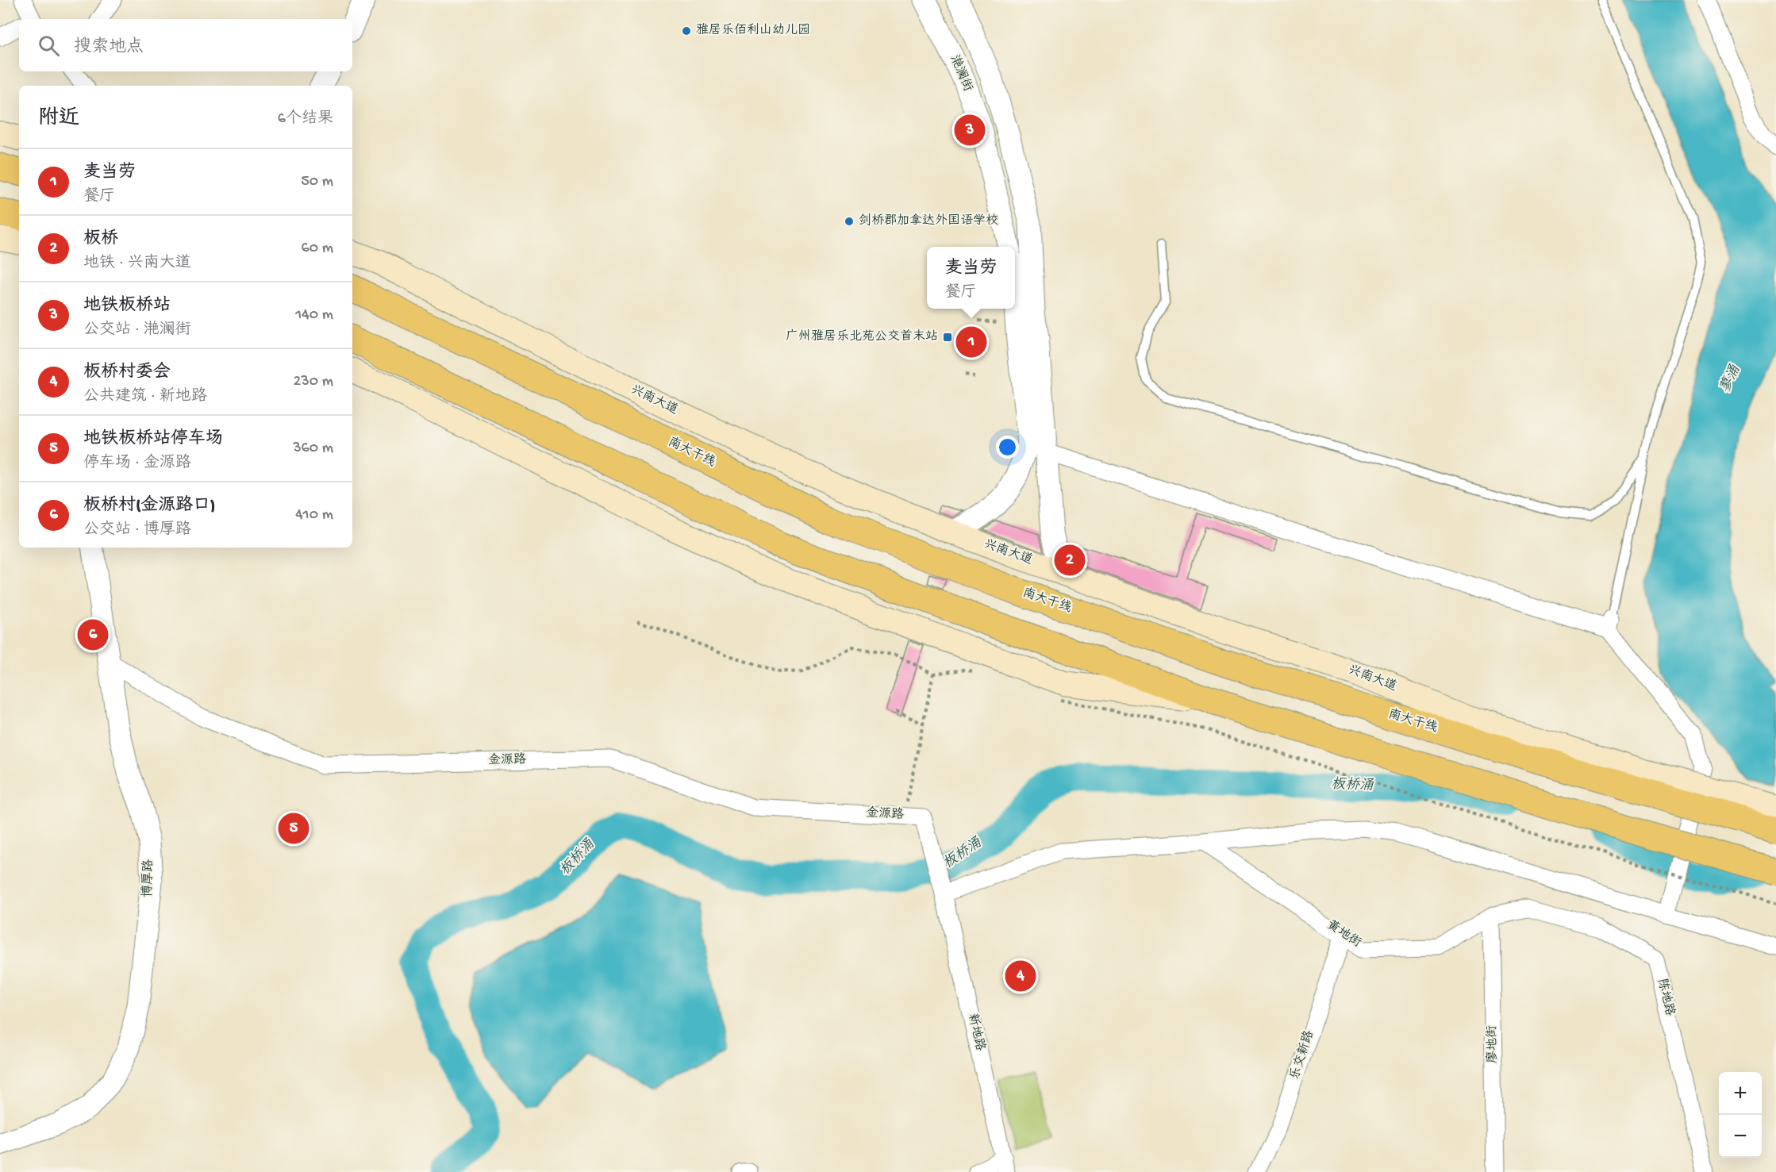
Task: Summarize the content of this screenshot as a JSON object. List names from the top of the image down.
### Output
{
  "streets": {
    "highway": ["南大干线"],
    "main road": ["兴南大道"],
    "street": [
      "滟澜街",
      "金源路",
      "博厚路",
      "黄地街",
      "陈地路",
      "新地路",
      "廖地街",
      "乐交新路"
    ]
  },
  "crossings": [
    ["金源路", "博厚路"],
    ["金源路", "新地路"],
    ["黄地街", "陈地路"],
    ["黄地街", "廖地街"],
    ["黄地街", "乐交新路"]
  ],
  "water": ["蓼涌", "板桥涌"],
  "places": {
    "other": ["雅居乐佰利山幼儿园", "剑桥郡加拿达外国语学校"],
    "transit": ["广州雅居乐北苑公交首末站"]
  },
  "page": {
    "search": "搜索地点",
    "heading": ["附近", "6个结果"],
    "pins": [
      "3",
      "1",
      "2",
      "6",
      "5",
      "4"
    ],
    "list": [
      {
        "mark": "1",
        "name": "麦当劳",
        "note": "餐厅",
        "value": "50 m"
      },
      {
        "mark": "2",
        "name": "板桥",
        "note": "地铁 · 兴南大道",
        "value": "60 m"
      },
      {
        "mark": "3",
        "name": "地铁板桥站",
        "note": "公交站 · 滟澜街",
        "value": "140 m"
      },
      {
        "mark": "4",
        "name": "板桥村委会",
        "note": "公共建筑 · 新地路",
        "value": "230 m"
      },
      {
        "mark": "5",
        "name": "地铁板桥站停车场",
        "note": "停车场 · 金源路",
        "value": "360 m"
      },
      {
        "mark": "6",
        "name": "板桥村(金源路口)",
        "note": "公交站 · 博厚路",
        "value": "410 m"
      }
    ],
    "popup": ["麦当劳", "餐厅"],
    "map_buttons": ["+", "−"]
  }
}
